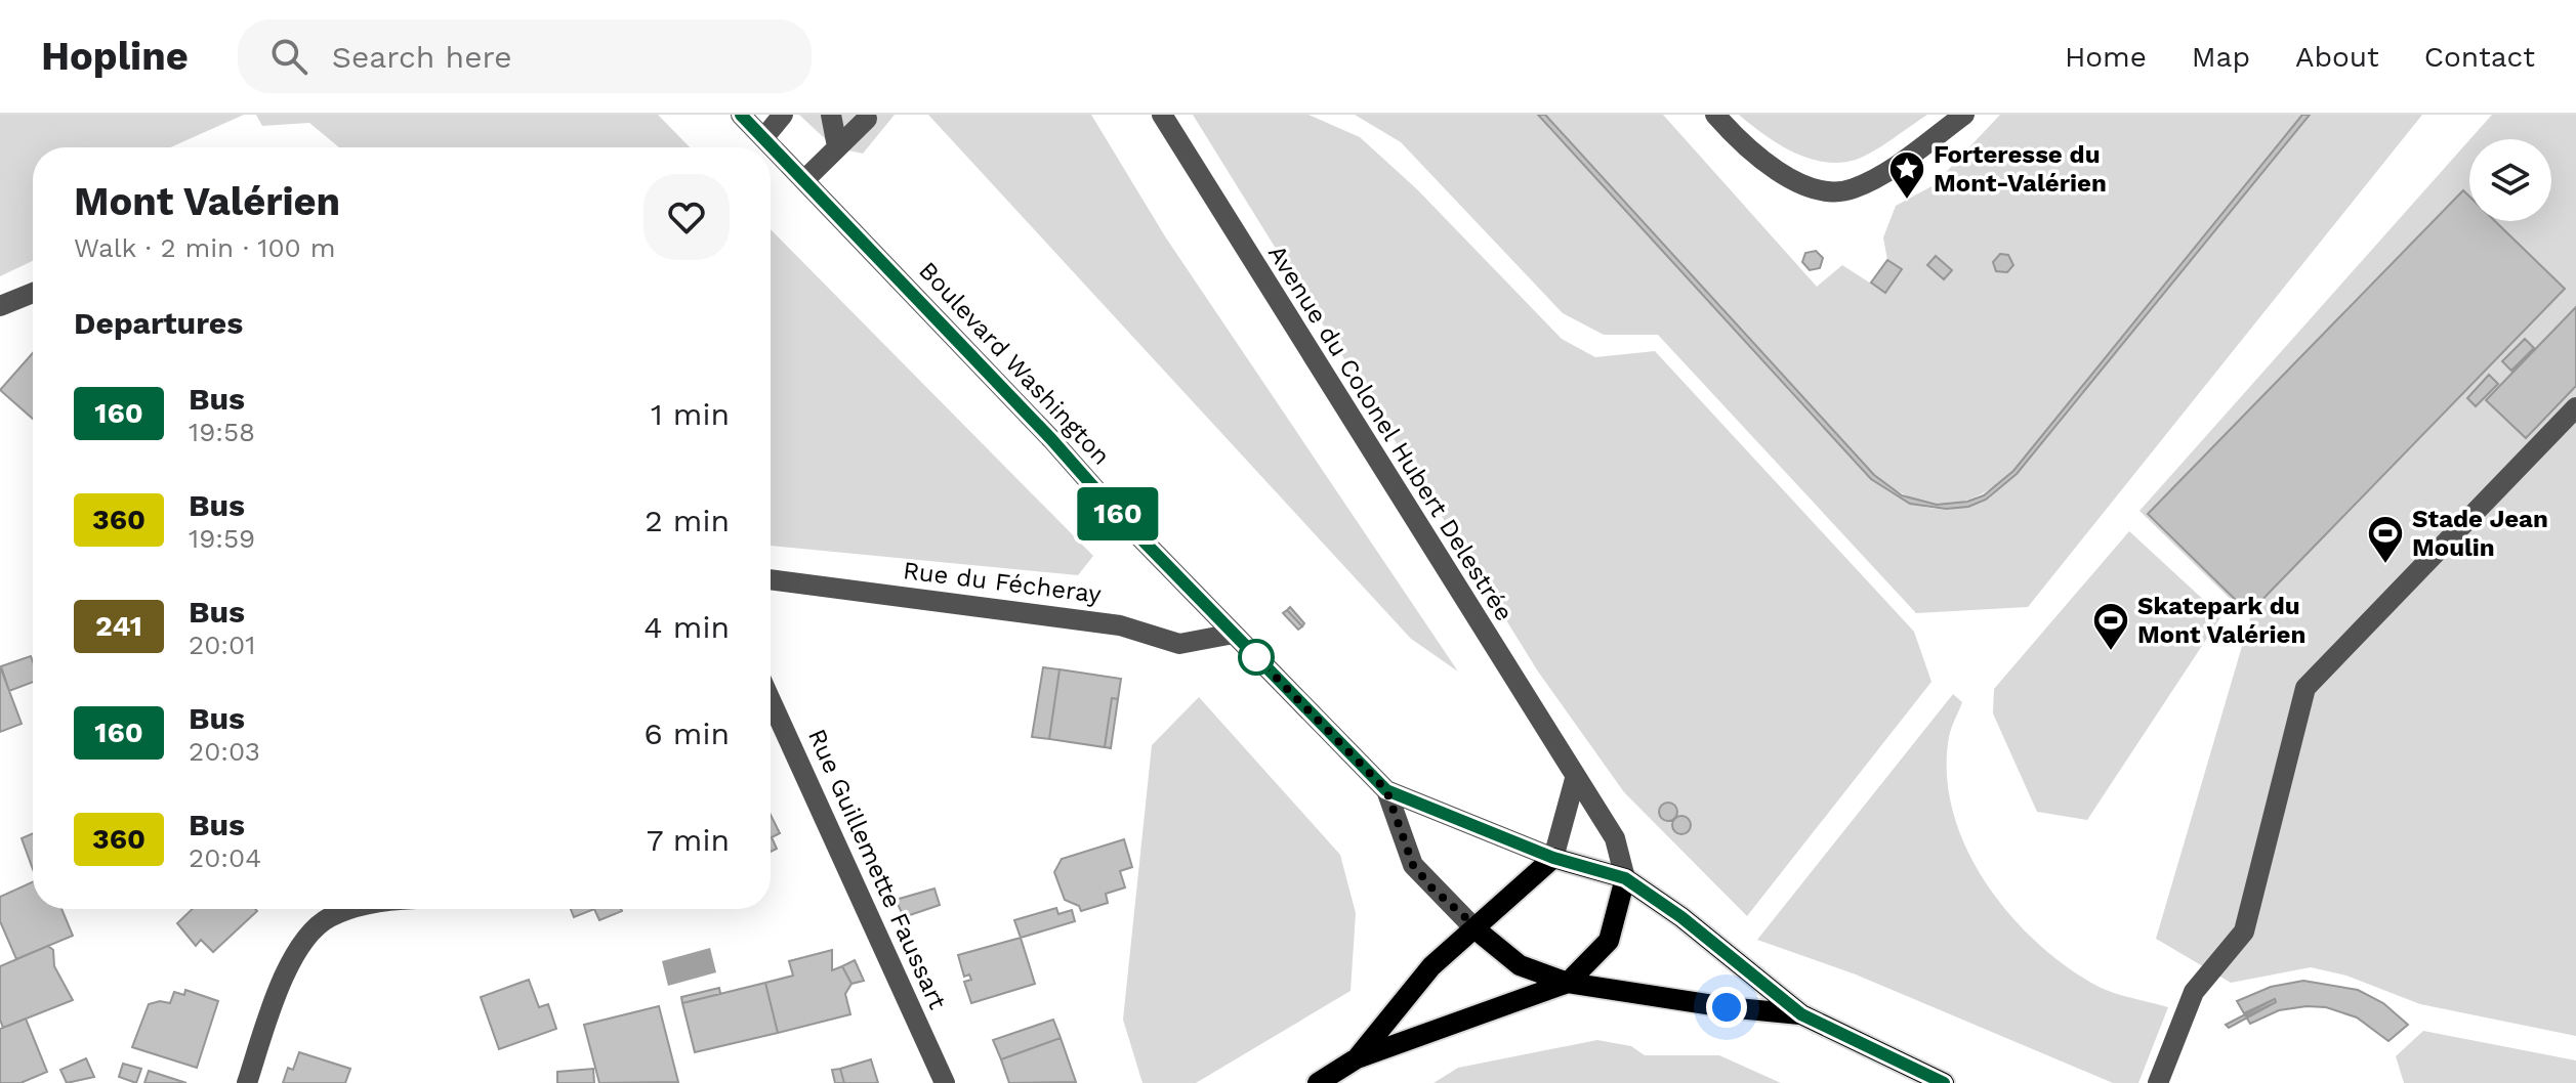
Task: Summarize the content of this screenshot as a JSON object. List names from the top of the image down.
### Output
{
  "streets": {
    "street": [
      "Boulevard Washington",
      "Avenue du Colonel Hubert Delestrée",
      "Rue du Fécheray",
      "Rue Guillemette Faussart"
    ]
  },
  "crossings": [
    ["Boulevard Washington", "Rue du Fécheray"]
  ],
  "places": {
    "place": ["Forteresse du Mont-Valérien"],
    "sports": ["Stade Jean Moulin", "Skatepark du Mont Valérien"]
  },
  "lines": ["bus line 160"],
  "page": {
    "header": "Hopline",
    "search": "Search here",
    "nav": [
      "Home",
      "Map",
      "About",
      "Contact"
    ],
    "on_map": "160",
    "heading": [
      ["Mont Valérien", "Walk · 2 min · 100 m"],
      "Departures"
    ],
    "list": [
      {
        "mark": "160",
        "name": "Bus",
        "note": "19:58",
        "value": "1 min"
      },
      {
        "mark": "360",
        "name": "Bus",
        "note": "19:59",
        "value": "2 min"
      },
      {
        "mark": "241",
        "name": "Bus",
        "note": "20:01",
        "value": "4 min"
      },
      {
        "mark": "160",
        "name": "Bus",
        "note": "20:03",
        "value": "6 min"
      },
      {
        "mark": "360",
        "name": "Bus",
        "note": "20:04",
        "value": "7 min"
      }
    ]
  }
}
